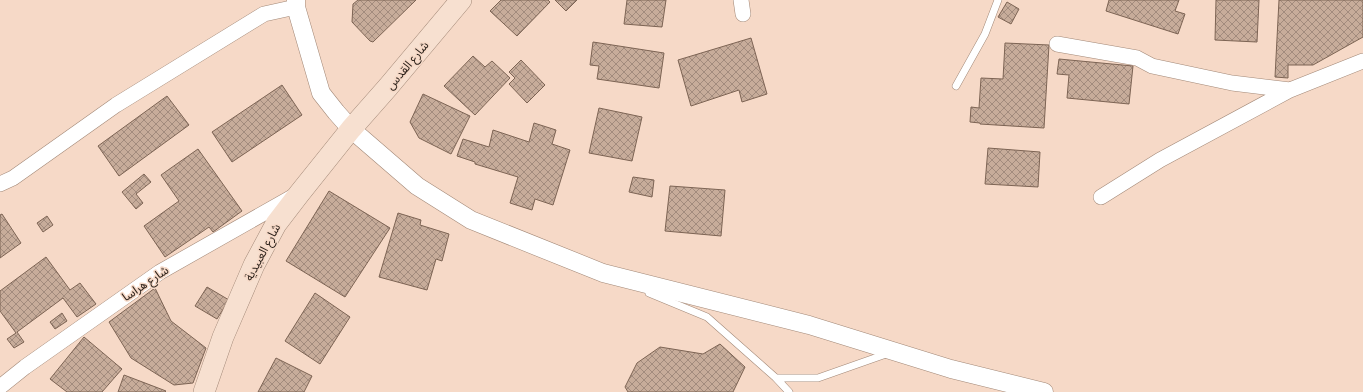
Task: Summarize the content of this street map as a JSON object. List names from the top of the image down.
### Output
{
  "streets": {
    "main road": ["شارع القدس", "شارع العبيدية"],
    "street": ["شارع هراسا"]
  },
  "crossings": [
    ["شارع القدس", "شارع العبيدية"],
    ["شارع العبيدية", "شارع هراسا"]
  ]
}
